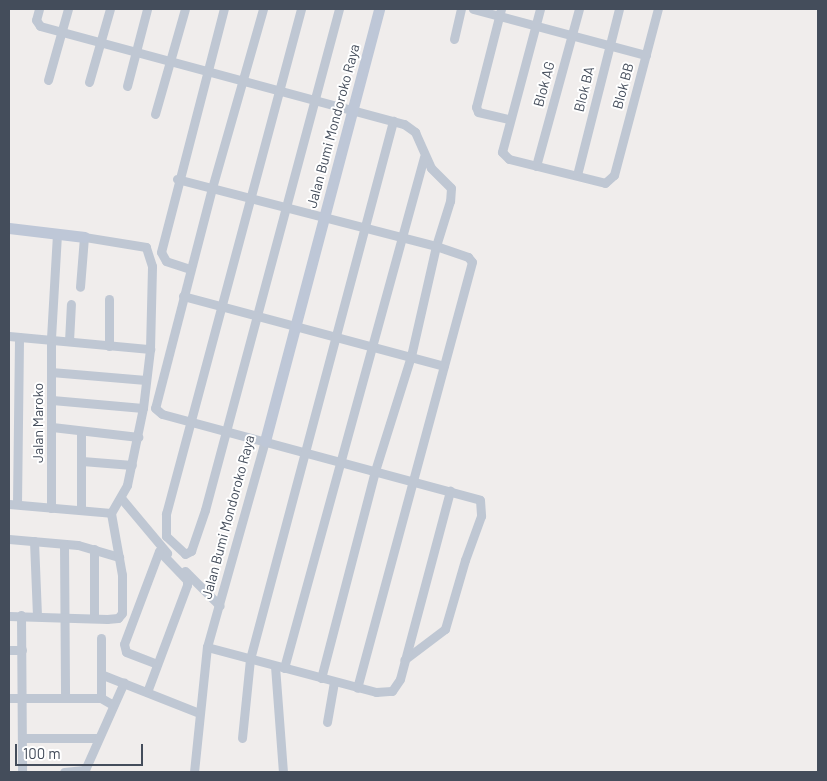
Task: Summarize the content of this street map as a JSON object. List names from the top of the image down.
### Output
{
  "streets": {
    "street": [
      "Blok AG",
      "Blok BB",
      "Blok BA",
      "Jalan Bumi Mondoroko Raya",
      "Jalan Maroko"
    ]
  },
  "crossings": [
    ["Blok BB", "Blok BA"]
  ],
  "scale_bar": "100 m"
}
